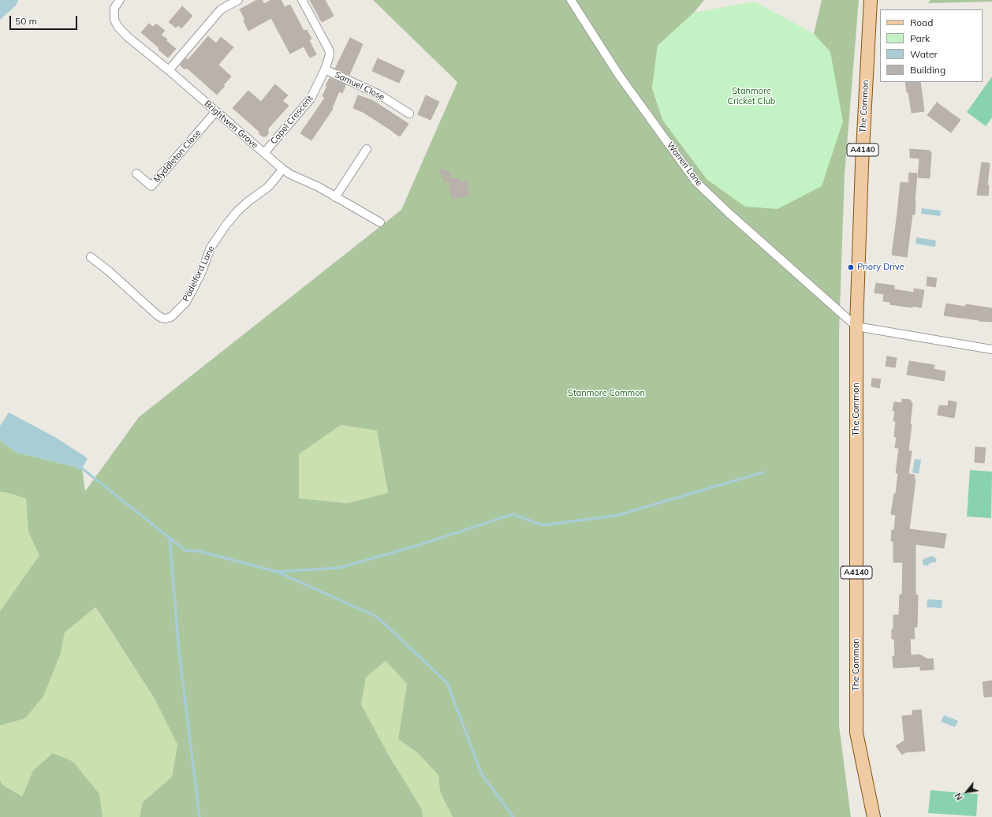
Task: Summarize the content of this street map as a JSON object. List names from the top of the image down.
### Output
{
  "streets": {
    "main road": ["The Common", "A4140"],
    "street": [
      "Samuel Close",
      "Capel Crescent",
      "Brightwen Grove",
      "Myddleton Close",
      "Warren Lane",
      "Padelford Lane"
    ]
  },
  "crossings": [
    ["Samuel Close", "Capel Crescent"],
    ["The Common", "Warren Lane"],
    ["Capel Crescent", "Brightwen Grove"],
    ["Brightwen Grove", "Myddleton Close"],
    ["Brightwen Grove", "Padelford Lane"]
  ],
  "parks": ["Stanmore Cricket Club", "Stanmore Common"],
  "places": ["Priory Drive"],
  "legend": [
    "Road",
    "Park",
    "Water",
    "Building"
  ],
  "scale_bar": "50 m",
  "north": "bottom left"
}
